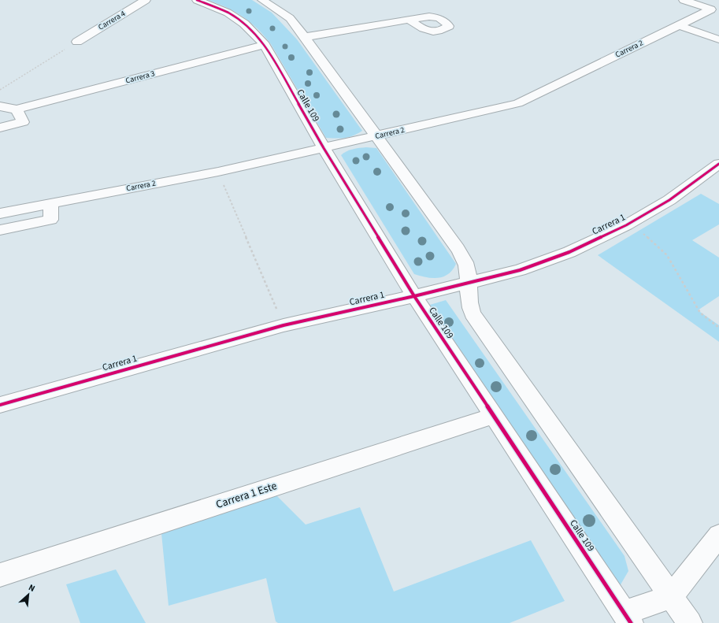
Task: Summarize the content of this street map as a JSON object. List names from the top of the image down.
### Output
{
  "streets": {
    "street": [
      "Carrera 4",
      "Carrera 2",
      "Carrera 3",
      "Calle 109",
      "Carrera 1",
      "Carrera 1 Este"
    ]
  },
  "crossings": [
    ["Carrera 2", "Calle 109"],
    ["Carrera 3", "Calle 109"],
    ["Calle 109", "Carrera 1"],
    ["Calle 109", "Carrera 1 Este"]
  ],
  "north": "top right"
}
